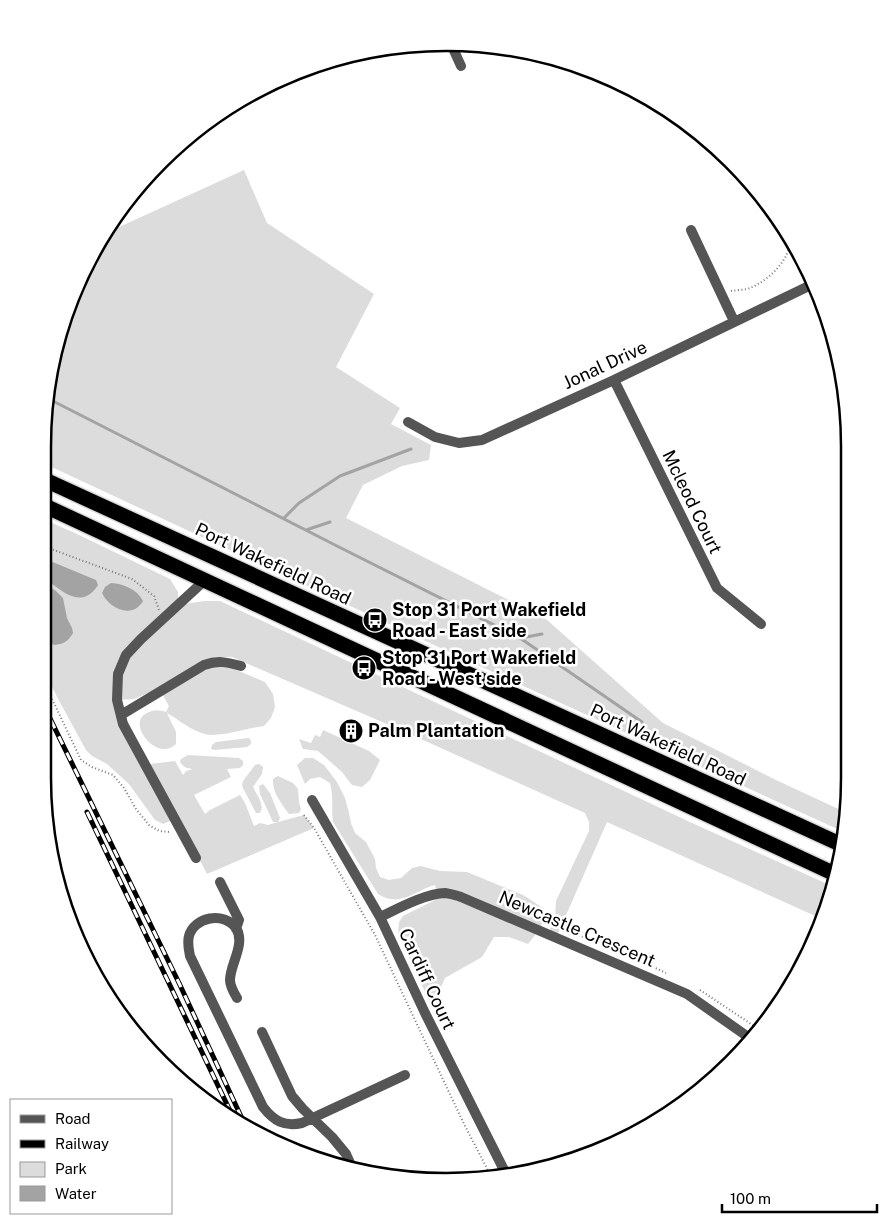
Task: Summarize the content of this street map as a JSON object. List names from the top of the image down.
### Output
{
  "streets": {
    "highway": ["Port Wakefield Road"],
    "street": [
      "Jonal Drive",
      "Mcleod Court",
      "Newcastle Crescent",
      "Cardiff Court"
    ]
  },
  "crossings": [
    ["Jonal Drive", "Mcleod Court"],
    ["Newcastle Crescent", "Cardiff Court"]
  ],
  "places": {
    "bus stop": ["Stop 31 Port Wakefield Road - East side", "Stop 31 Port Wakefield Road - West side"],
    "building": ["Palm Plantation"]
  },
  "legend": [
    "Road",
    "Railway",
    "Park",
    "Water"
  ],
  "scale_bar": "100 m"
}
